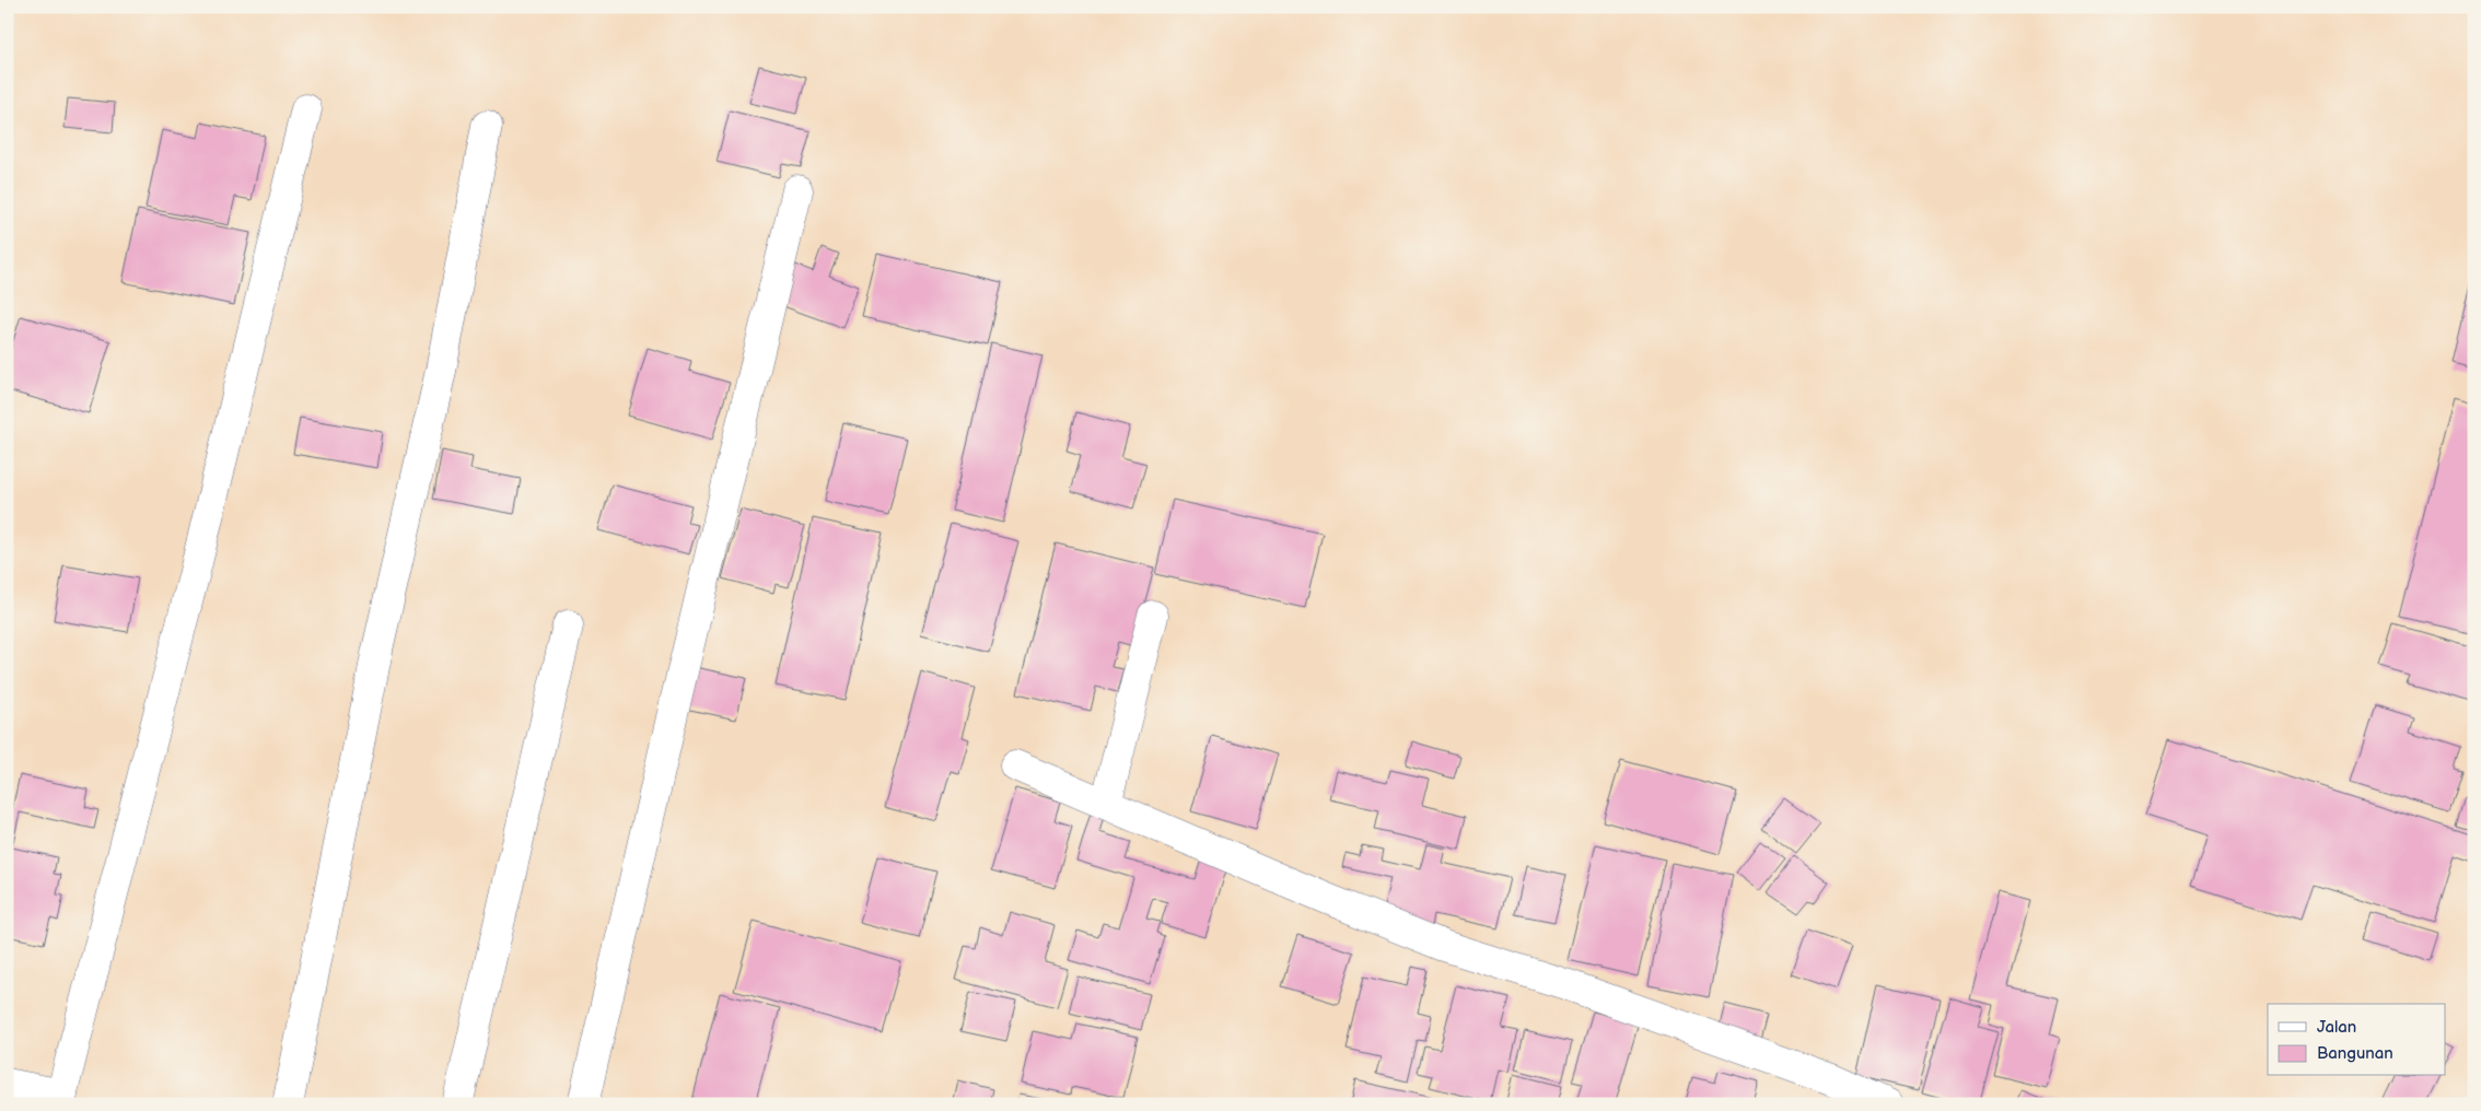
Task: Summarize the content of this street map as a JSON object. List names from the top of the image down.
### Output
{
  "legend": ["Jalan", "Bangunan"]
}
